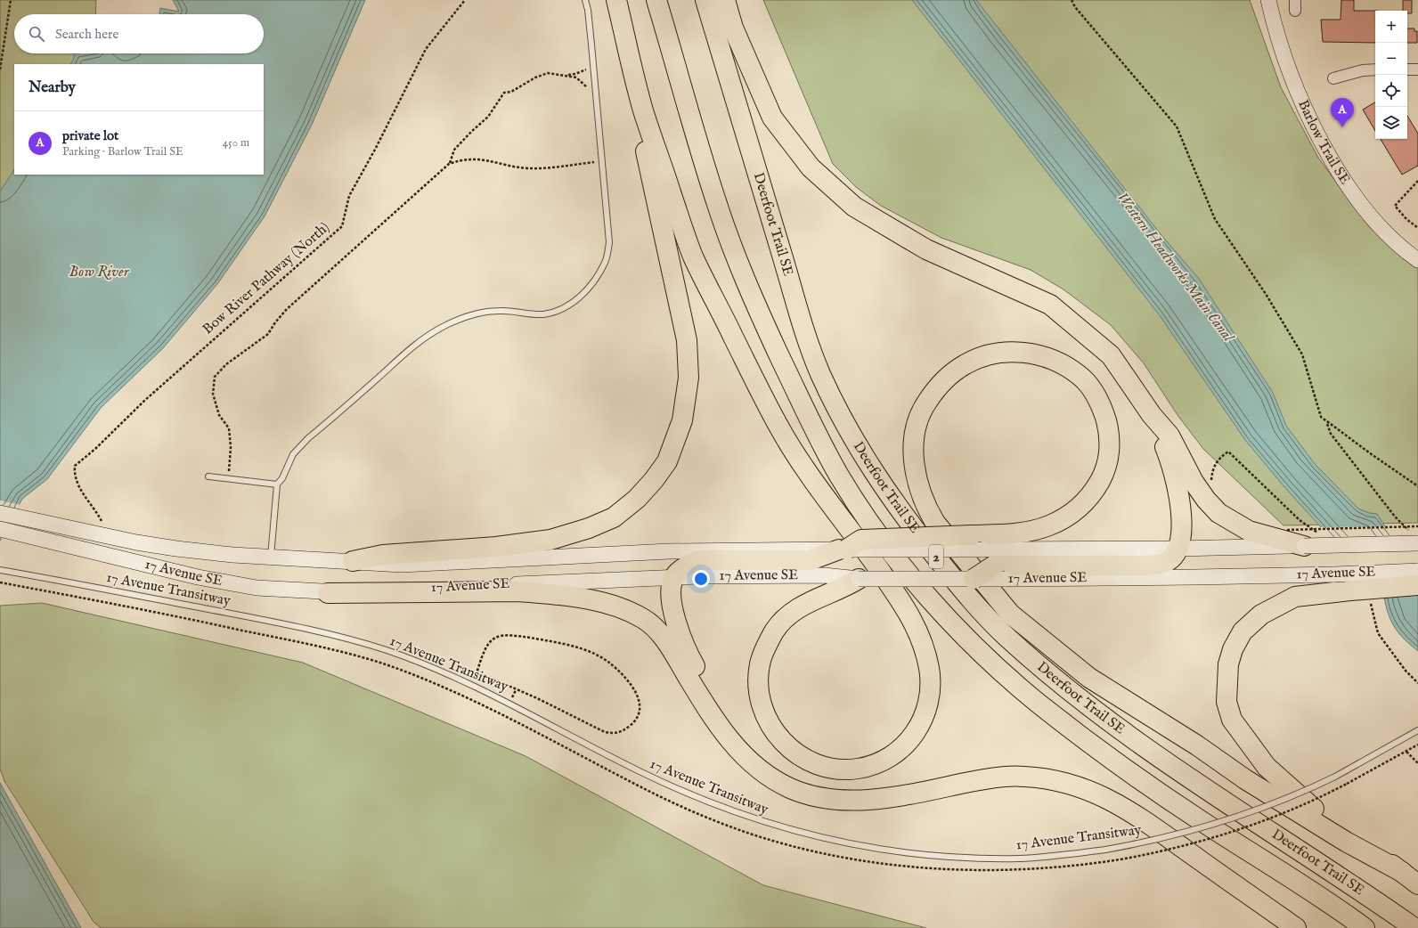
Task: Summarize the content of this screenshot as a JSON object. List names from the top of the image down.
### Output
{
  "streets": {
    "highway": ["Deerfoot Trail SE", "2"],
    "main road": ["Barlow Trail SE", "17 Avenue SE"],
    "lane": ["17 Avenue Transitway"],
    "path": ["Bow River Pathway (North)"]
  },
  "water": ["Western Headworks Main Canal", "Bow River"],
  "page": {
    "map_buttons": ["+", "−"],
    "search": "Search here",
    "heading": "Nearby",
    "pins": "A",
    "list": [
      {
        "mark": "A",
        "name": "private lot",
        "note": "Parking · Barlow Trail SE",
        "value": "450 m"
      }
    ]
  }
}
